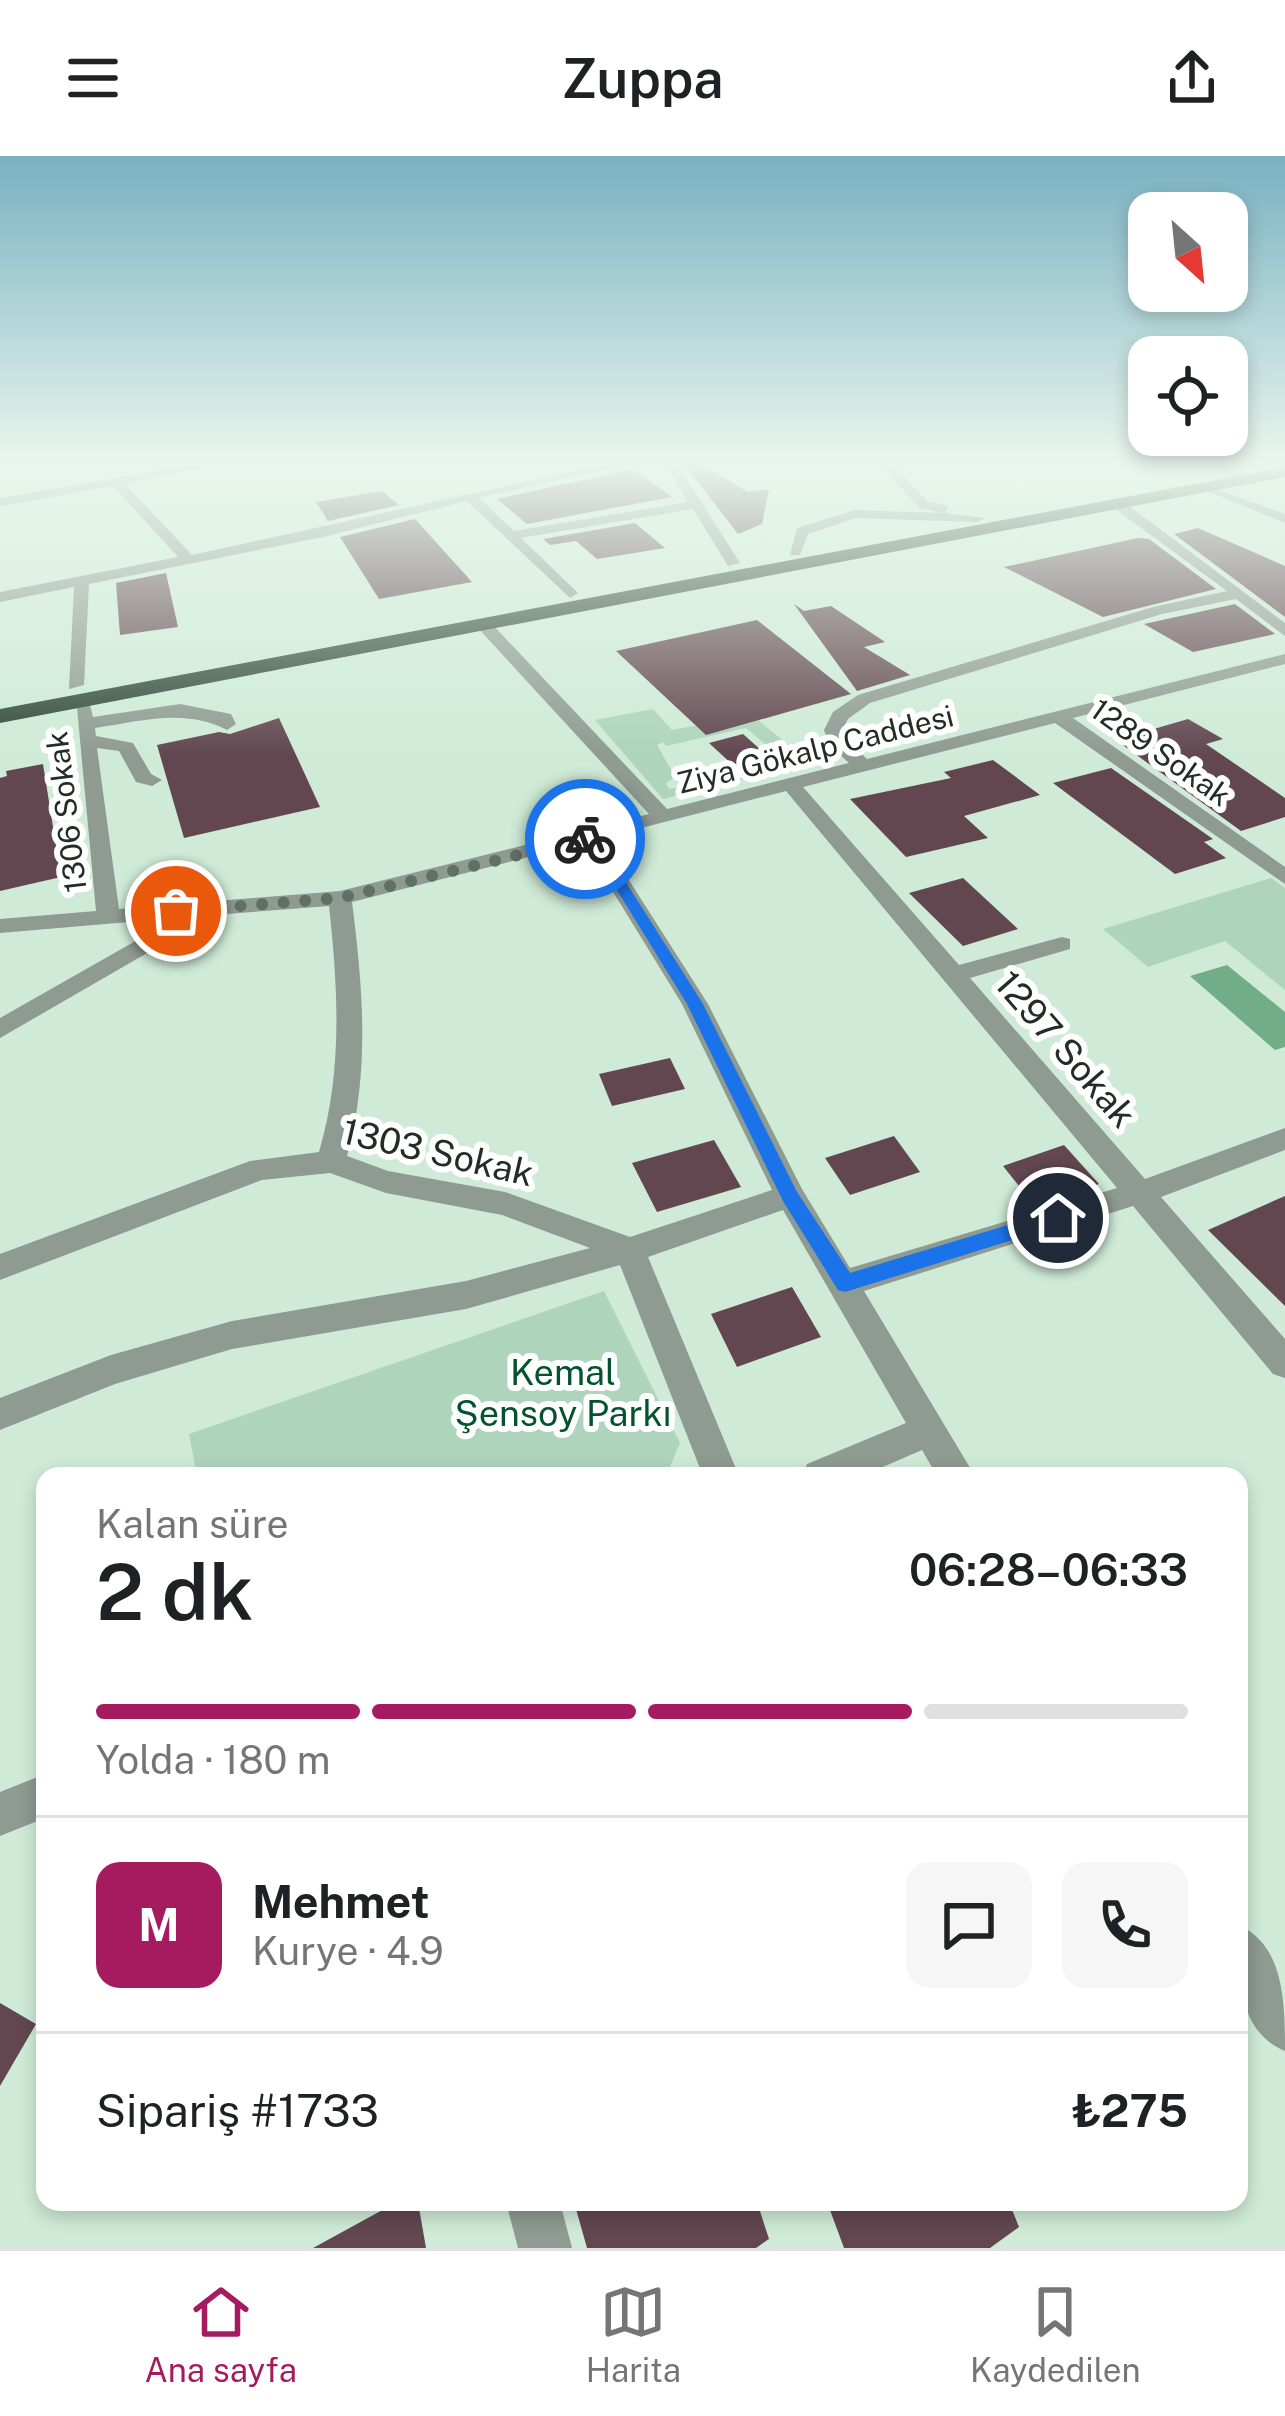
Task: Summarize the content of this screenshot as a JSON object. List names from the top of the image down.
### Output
{
  "streets": {
    "street": [
      "Ziya Gökalp Caddesi",
      "1289 Sokak",
      "1306 Sokak",
      "1297 Sokak",
      "1303 Sokak"
    ]
  },
  "crossings": [
    ["Ziya Gökalp Caddesi", "1289 Sokak"],
    ["Ziya Gökalp Caddesi", "1306 Sokak"],
    ["Ziya Gökalp Caddesi", "1297 Sokak"]
  ],
  "parks": ["Kemal Şensoy Parkı"],
  "north": "bottom right",
  "page": {
    "header": "Zuppa",
    "heading": ["2 dk", "Kalan süre", "06:28–06:33"],
    "panel": [
      "Mehmet",
      "Kurye · 4.9",
      "Sipariş #1733",
      "₺275"
    ],
    "bar": "Yolda · 180 m",
    "round": "M",
    "tabs": ["Ana sayfa", "Harita", "Kaydedilen"]
  }
}
